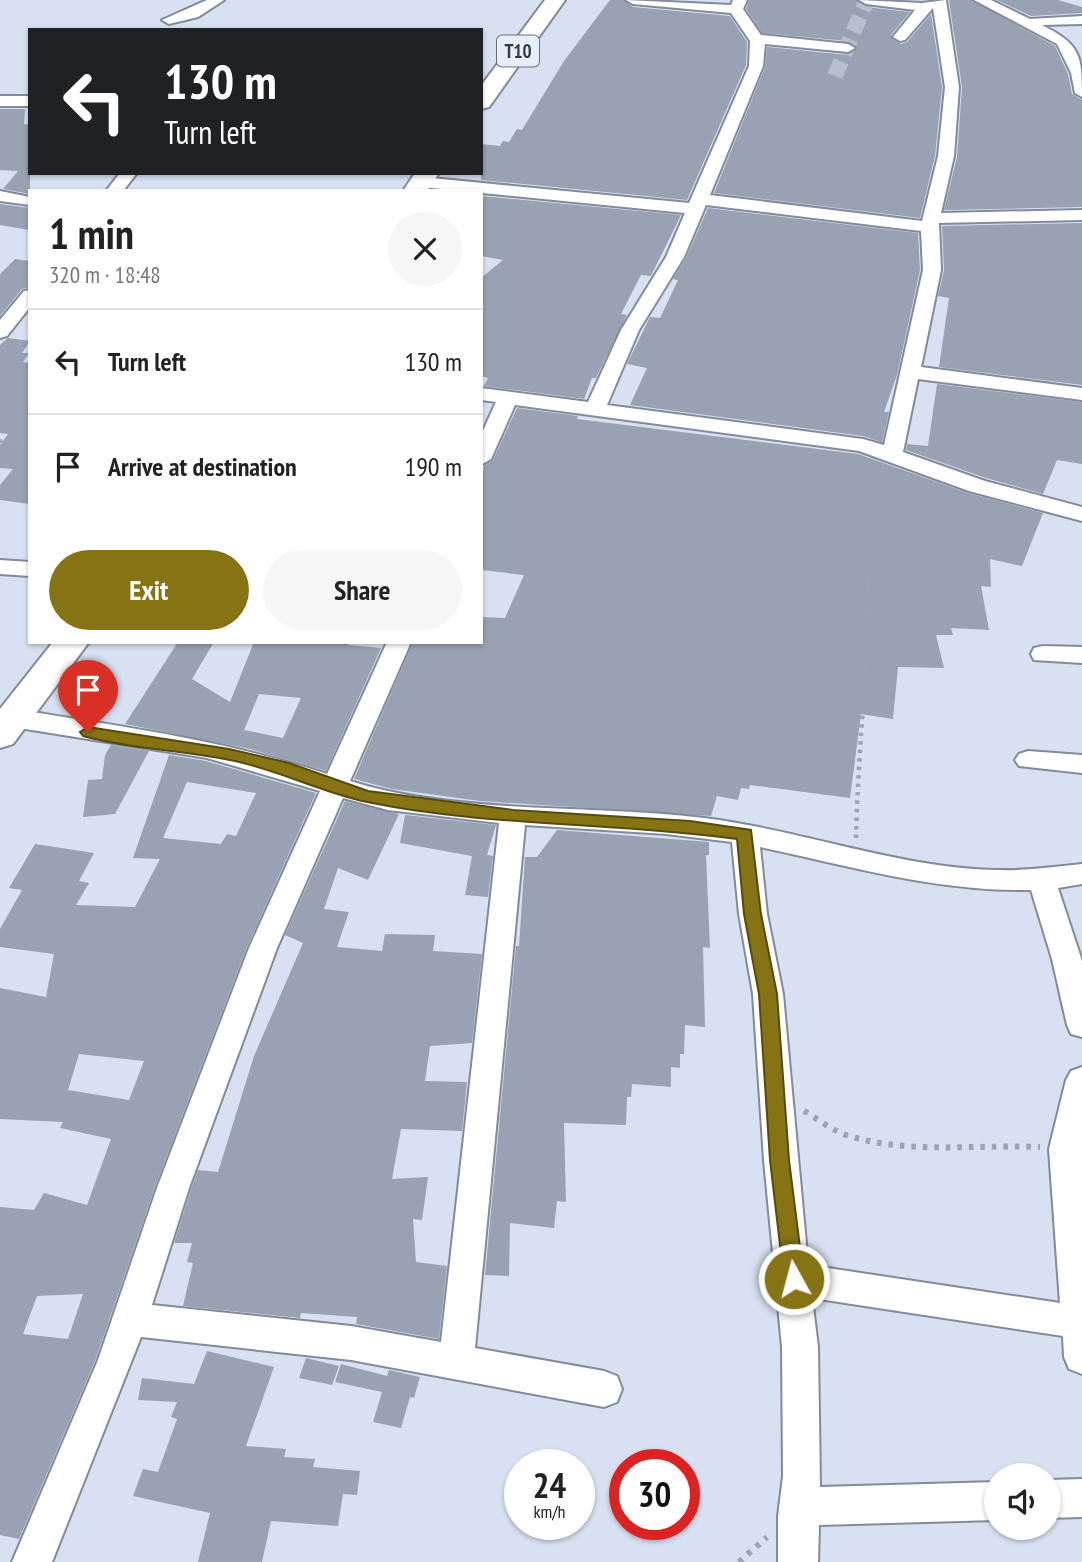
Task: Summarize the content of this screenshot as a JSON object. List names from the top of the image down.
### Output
{
  "streets": {
    "highway": ["T10"]
  },
  "page": {
    "turn": ["130 m", "Turn left"],
    "heading": ["1 min", "320 m · 18:48"],
    "list": [
      {
        "name": "Turn left",
        "value": "130 m"
      },
      {
        "name": "Arrive at destination",
        "value": "190 m"
      }
    ],
    "buttons": ["Exit", "Share"],
    "speed": "24 km/h",
    "limit": "30"
  }
}
